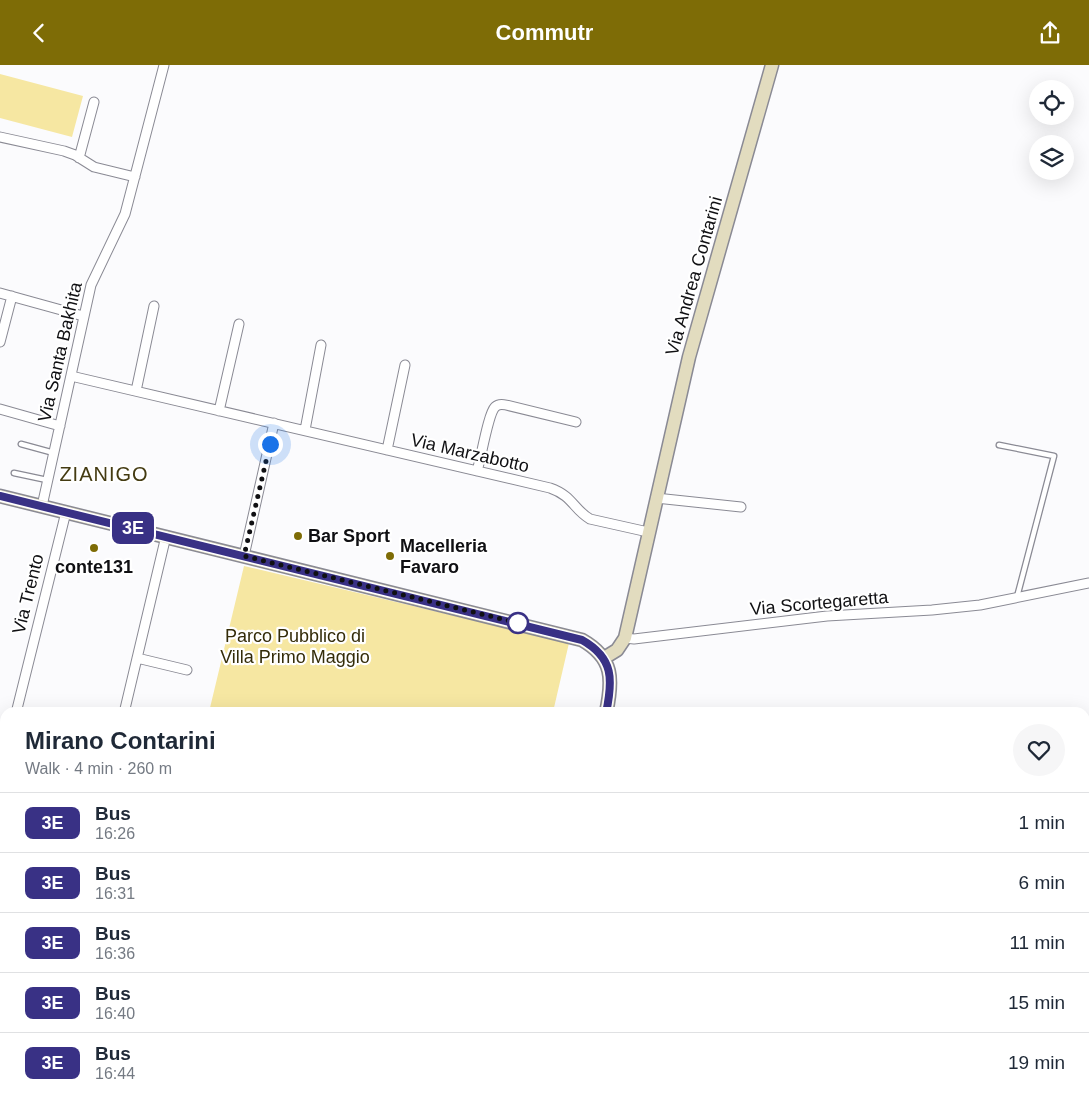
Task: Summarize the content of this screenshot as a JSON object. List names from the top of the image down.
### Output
{
  "streets": {
    "street": [
      "Via Andrea Contarini",
      "Via Santa Bakhita",
      "Via Marzabotto",
      "Via Trento",
      "Via Scortegaretta"
    ]
  },
  "crossings": [
    ["Via Andrea Contarini", "Via Marzabotto"],
    ["Via Andrea Contarini", "Via Scortegaretta"],
    ["Via Santa Bakhita", "Via Marzabotto"]
  ],
  "districts": ["ZIANIGO"],
  "parks": ["Parco Pubblico di Villa Primo Maggio"],
  "places": ["Bar Sport", "conte131", "Macelleria Favaro"],
  "lines": ["bus line 3E"],
  "page": {
    "header": "Commutr",
    "on_map": "3E",
    "heading": ["Mirano Contarini", "Walk · 4 min · 260 m"],
    "list": [
      {
        "mark": "3E",
        "name": "Bus",
        "note": "16:26",
        "value": "1 min"
      },
      {
        "mark": "3E",
        "name": "Bus",
        "note": "16:31",
        "value": "6 min"
      },
      {
        "mark": "3E",
        "name": "Bus",
        "note": "16:36",
        "value": "11 min"
      },
      {
        "mark": "3E",
        "name": "Bus",
        "note": "16:40",
        "value": "15 min"
      },
      {
        "mark": "3E",
        "name": "Bus",
        "note": "16:44",
        "value": "19 min"
      }
    ]
  }
}
